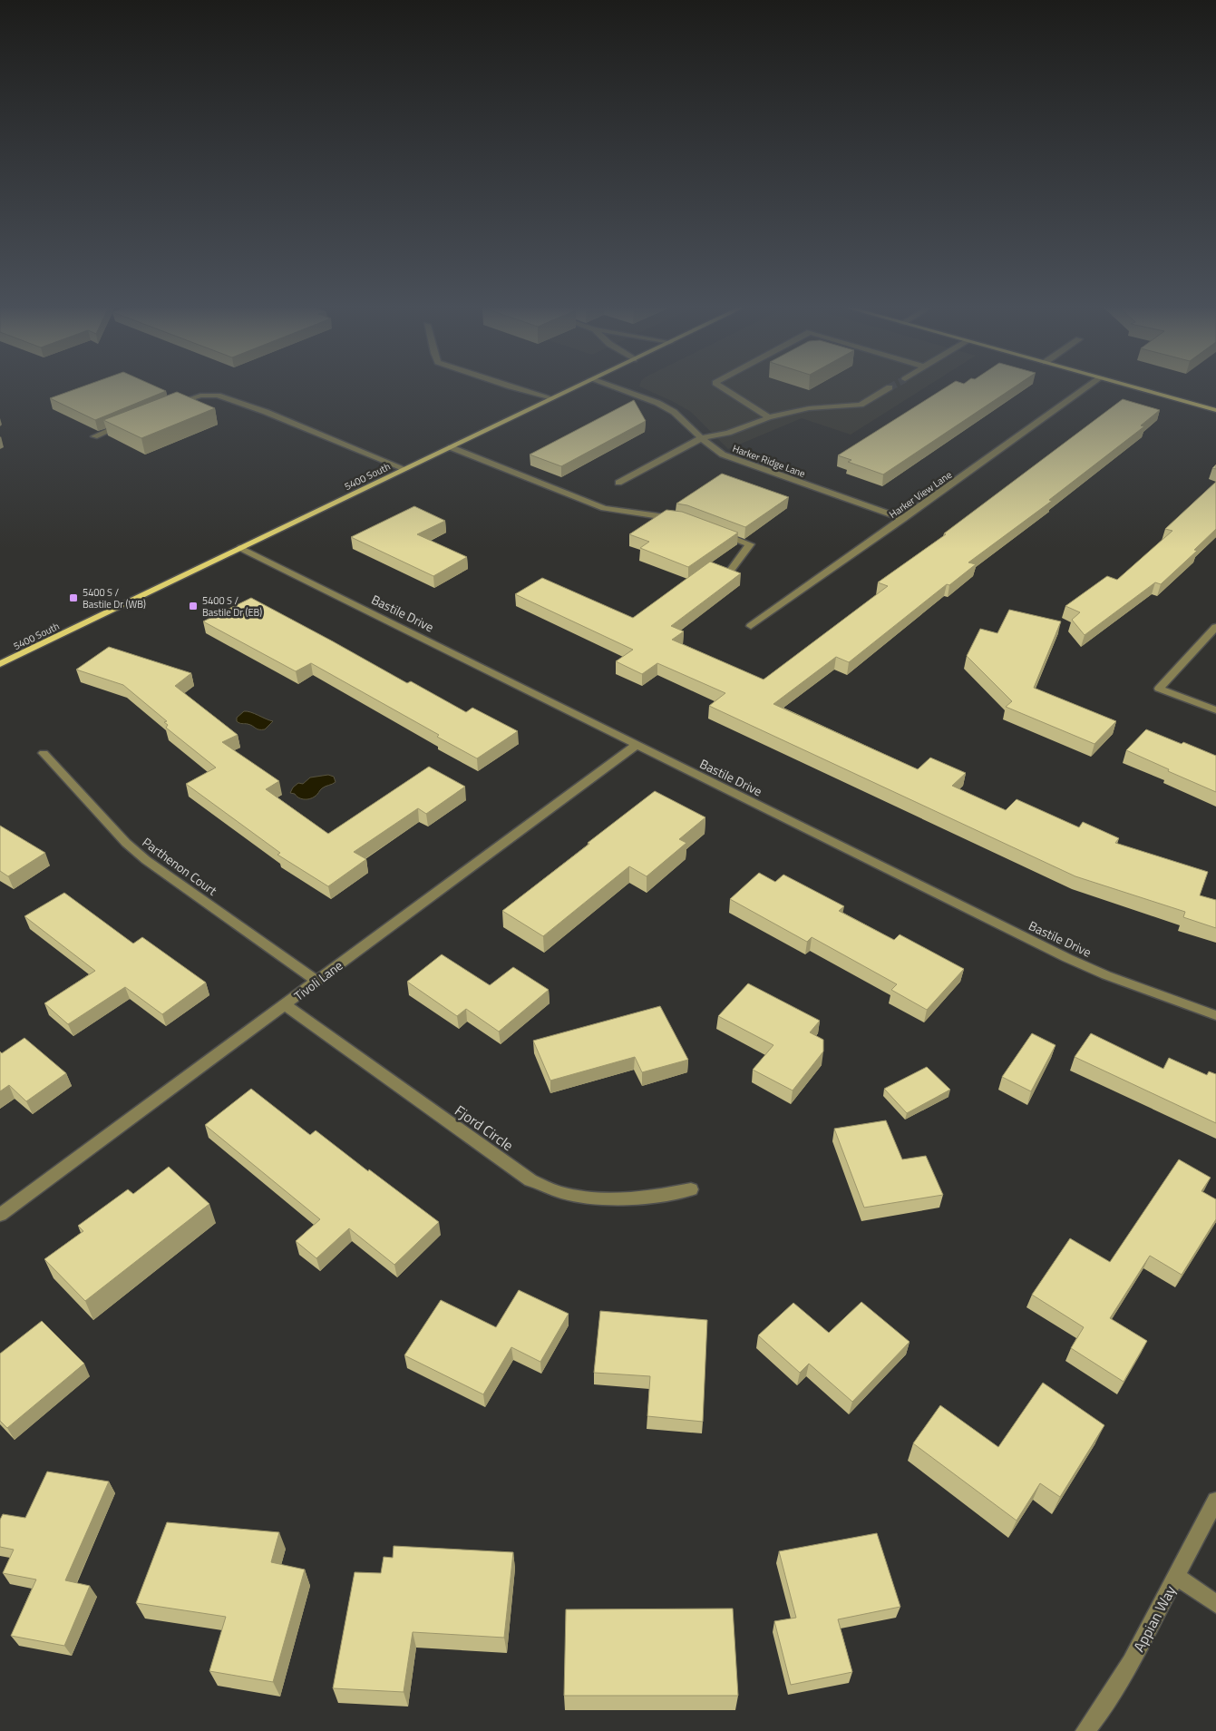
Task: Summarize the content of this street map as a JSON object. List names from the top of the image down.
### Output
{
  "streets": {
    "main road": ["5400 South"],
    "street": [
      "Harker Ridge Lane",
      "Harker View Lane",
      "Bastile Drive",
      "Parthenon Court",
      "Tivoli Lane",
      "Fjord Circle",
      "Appian Way"
    ]
  },
  "crossings": [
    ["Harker Ridge Lane", "Harker View Lane"],
    ["5400 South", "Bastile Drive"],
    ["Bastile Drive", "Tivoli Lane"],
    ["Parthenon Court", "Tivoli Lane"],
    ["Tivoli Lane", "Fjord Circle"]
  ],
  "places": {
    "transit": ["5400 S / Bastile Dr (WB)", "5400 S / Bastile Dr (EB)"]
  }
}
